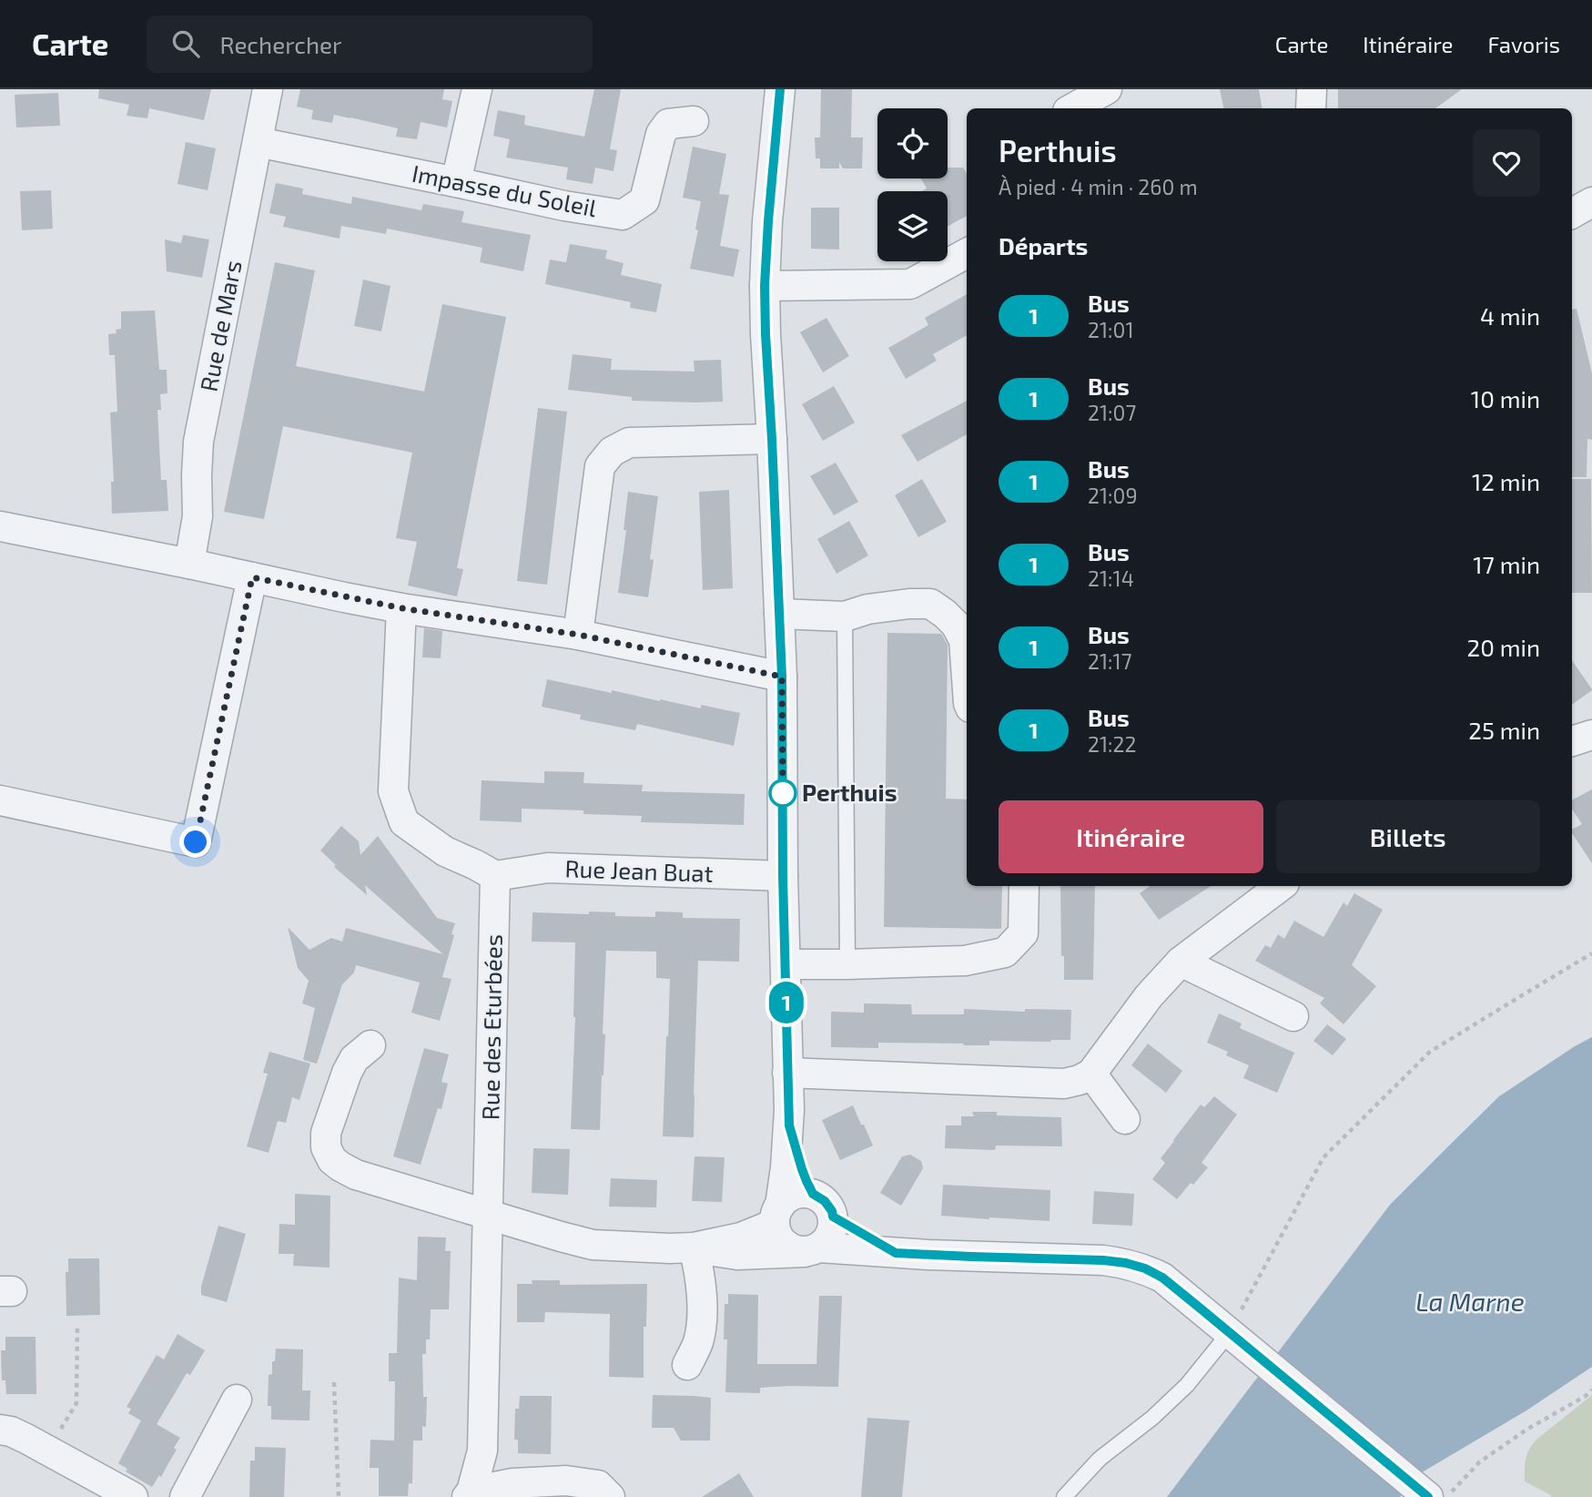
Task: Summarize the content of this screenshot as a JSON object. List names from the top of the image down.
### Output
{
  "streets": {
    "street": [
      "Impasse du Soleil",
      "Rue de Mars",
      "Rue Jean Buat",
      "Rue des Eturbées"
    ]
  },
  "crossings": [
    ["Impasse du Soleil", "Rue de Mars"],
    ["Rue Jean Buat", "Rue des Eturbées"]
  ],
  "water": ["La Marne"],
  "places": ["Perthuis"],
  "lines": ["bus line 1"],
  "page": {
    "header": "Carte",
    "search": "Rechercher",
    "nav": ["Carte", "Itinéraire", "Favoris"],
    "on_map": "1",
    "heading": [
      ["Perthuis", "À pied · 4 min · 260 m"],
      "Départs"
    ],
    "list": [
      {
        "mark": "1",
        "name": "Bus",
        "note": "21:01",
        "value": "4 min"
      },
      {
        "mark": "1",
        "name": "Bus",
        "note": "21:07",
        "value": "10 min"
      },
      {
        "mark": "1",
        "name": "Bus",
        "note": "21:09",
        "value": "12 min"
      },
      {
        "mark": "1",
        "name": "Bus",
        "note": "21:14",
        "value": "17 min"
      },
      {
        "mark": "1",
        "name": "Bus",
        "note": "21:17",
        "value": "20 min"
      },
      {
        "mark": "1",
        "name": "Bus",
        "note": "21:22",
        "value": "25 min"
      }
    ],
    "buttons": ["Itinéraire", "Billets"]
  }
}
